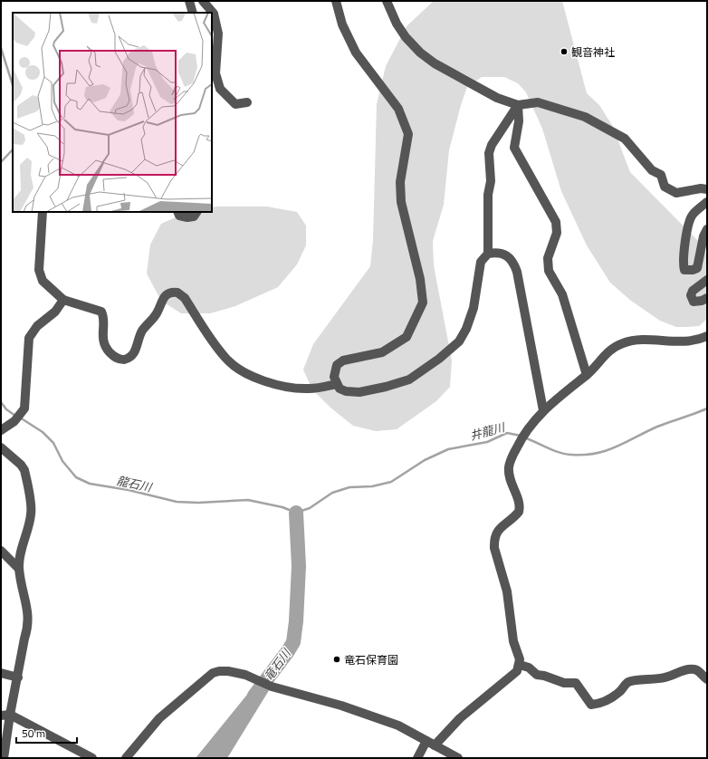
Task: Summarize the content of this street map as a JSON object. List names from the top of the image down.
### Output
{
  "water": ["井龍川", "龍石川", "竜石川"],
  "places": ["観音神社", "竜石保育園"],
  "scale_bar": "50 m"
}
